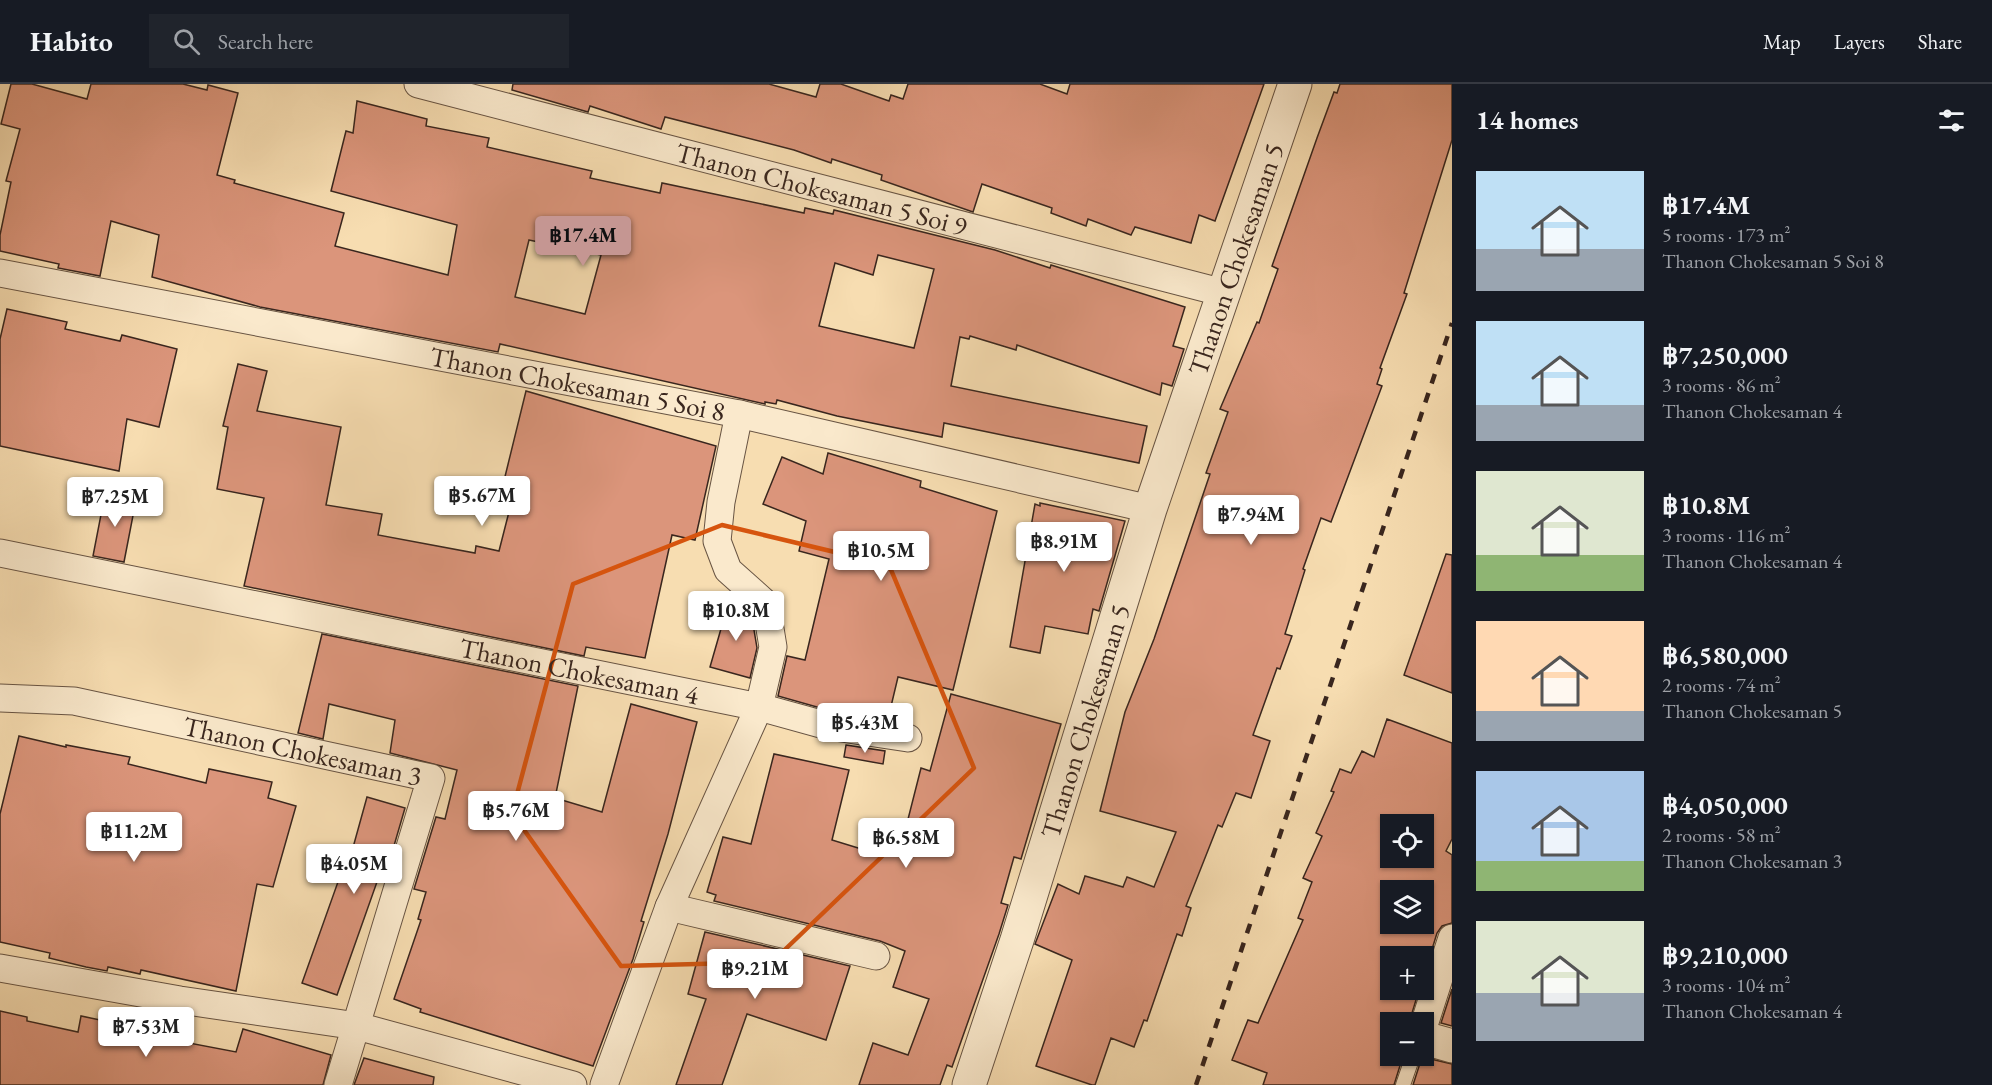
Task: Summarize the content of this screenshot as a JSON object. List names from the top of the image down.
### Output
{
  "streets": {
    "street": [
      "Thanon Chokesaman 5 Soi 9",
      "Thanon Chokesaman 5",
      "Thanon Chokesaman 5 Soi 8",
      "Thanon Chokesaman 4",
      "Thanon Chokesaman 3"
    ]
  },
  "crossings": [
    ["Thanon Chokesaman 5 Soi 9", "Thanon Chokesaman 5"],
    ["Thanon Chokesaman 5", "Thanon Chokesaman 5 Soi 8"]
  ],
  "page": {
    "header": "Habito",
    "search": "Search here",
    "nav": ["Map", "Layers", "Share"],
    "heading": "14 homes",
    "list": [
      {
        "name": "฿17.4M",
        "note": "5 rooms · 173 m² · Thanon Chokesaman 5 Soi 8"
      },
      {
        "name": "฿7,250,000",
        "note": "3 rooms · 86 m² · Thanon Chokesaman 4"
      },
      {
        "name": "฿10.8M",
        "note": "3 rooms · 116 m² · Thanon Chokesaman 4"
      },
      {
        "name": "฿6,580,000",
        "note": "2 rooms · 74 m² · Thanon Chokesaman 5"
      },
      {
        "name": "฿4,050,000",
        "note": "2 rooms · 58 m² · Thanon Chokesaman 3"
      },
      {
        "name": "฿9,210,000",
        "note": "3 rooms · 104 m² · Thanon Chokesaman 4"
      }
    ],
    "price": [
      "฿17.4M",
      "฿5.67M",
      "฿7.25M",
      "฿7.94M",
      "฿8.91M",
      "฿10.5M",
      "฿10.8M",
      "฿5.43M",
      "฿5.76M",
      "฿11.2M",
      "฿6.58M",
      "฿4.05M",
      "฿9.21M",
      "฿7.53M"
    ],
    "map_buttons": ["+", "−"]
  }
}
